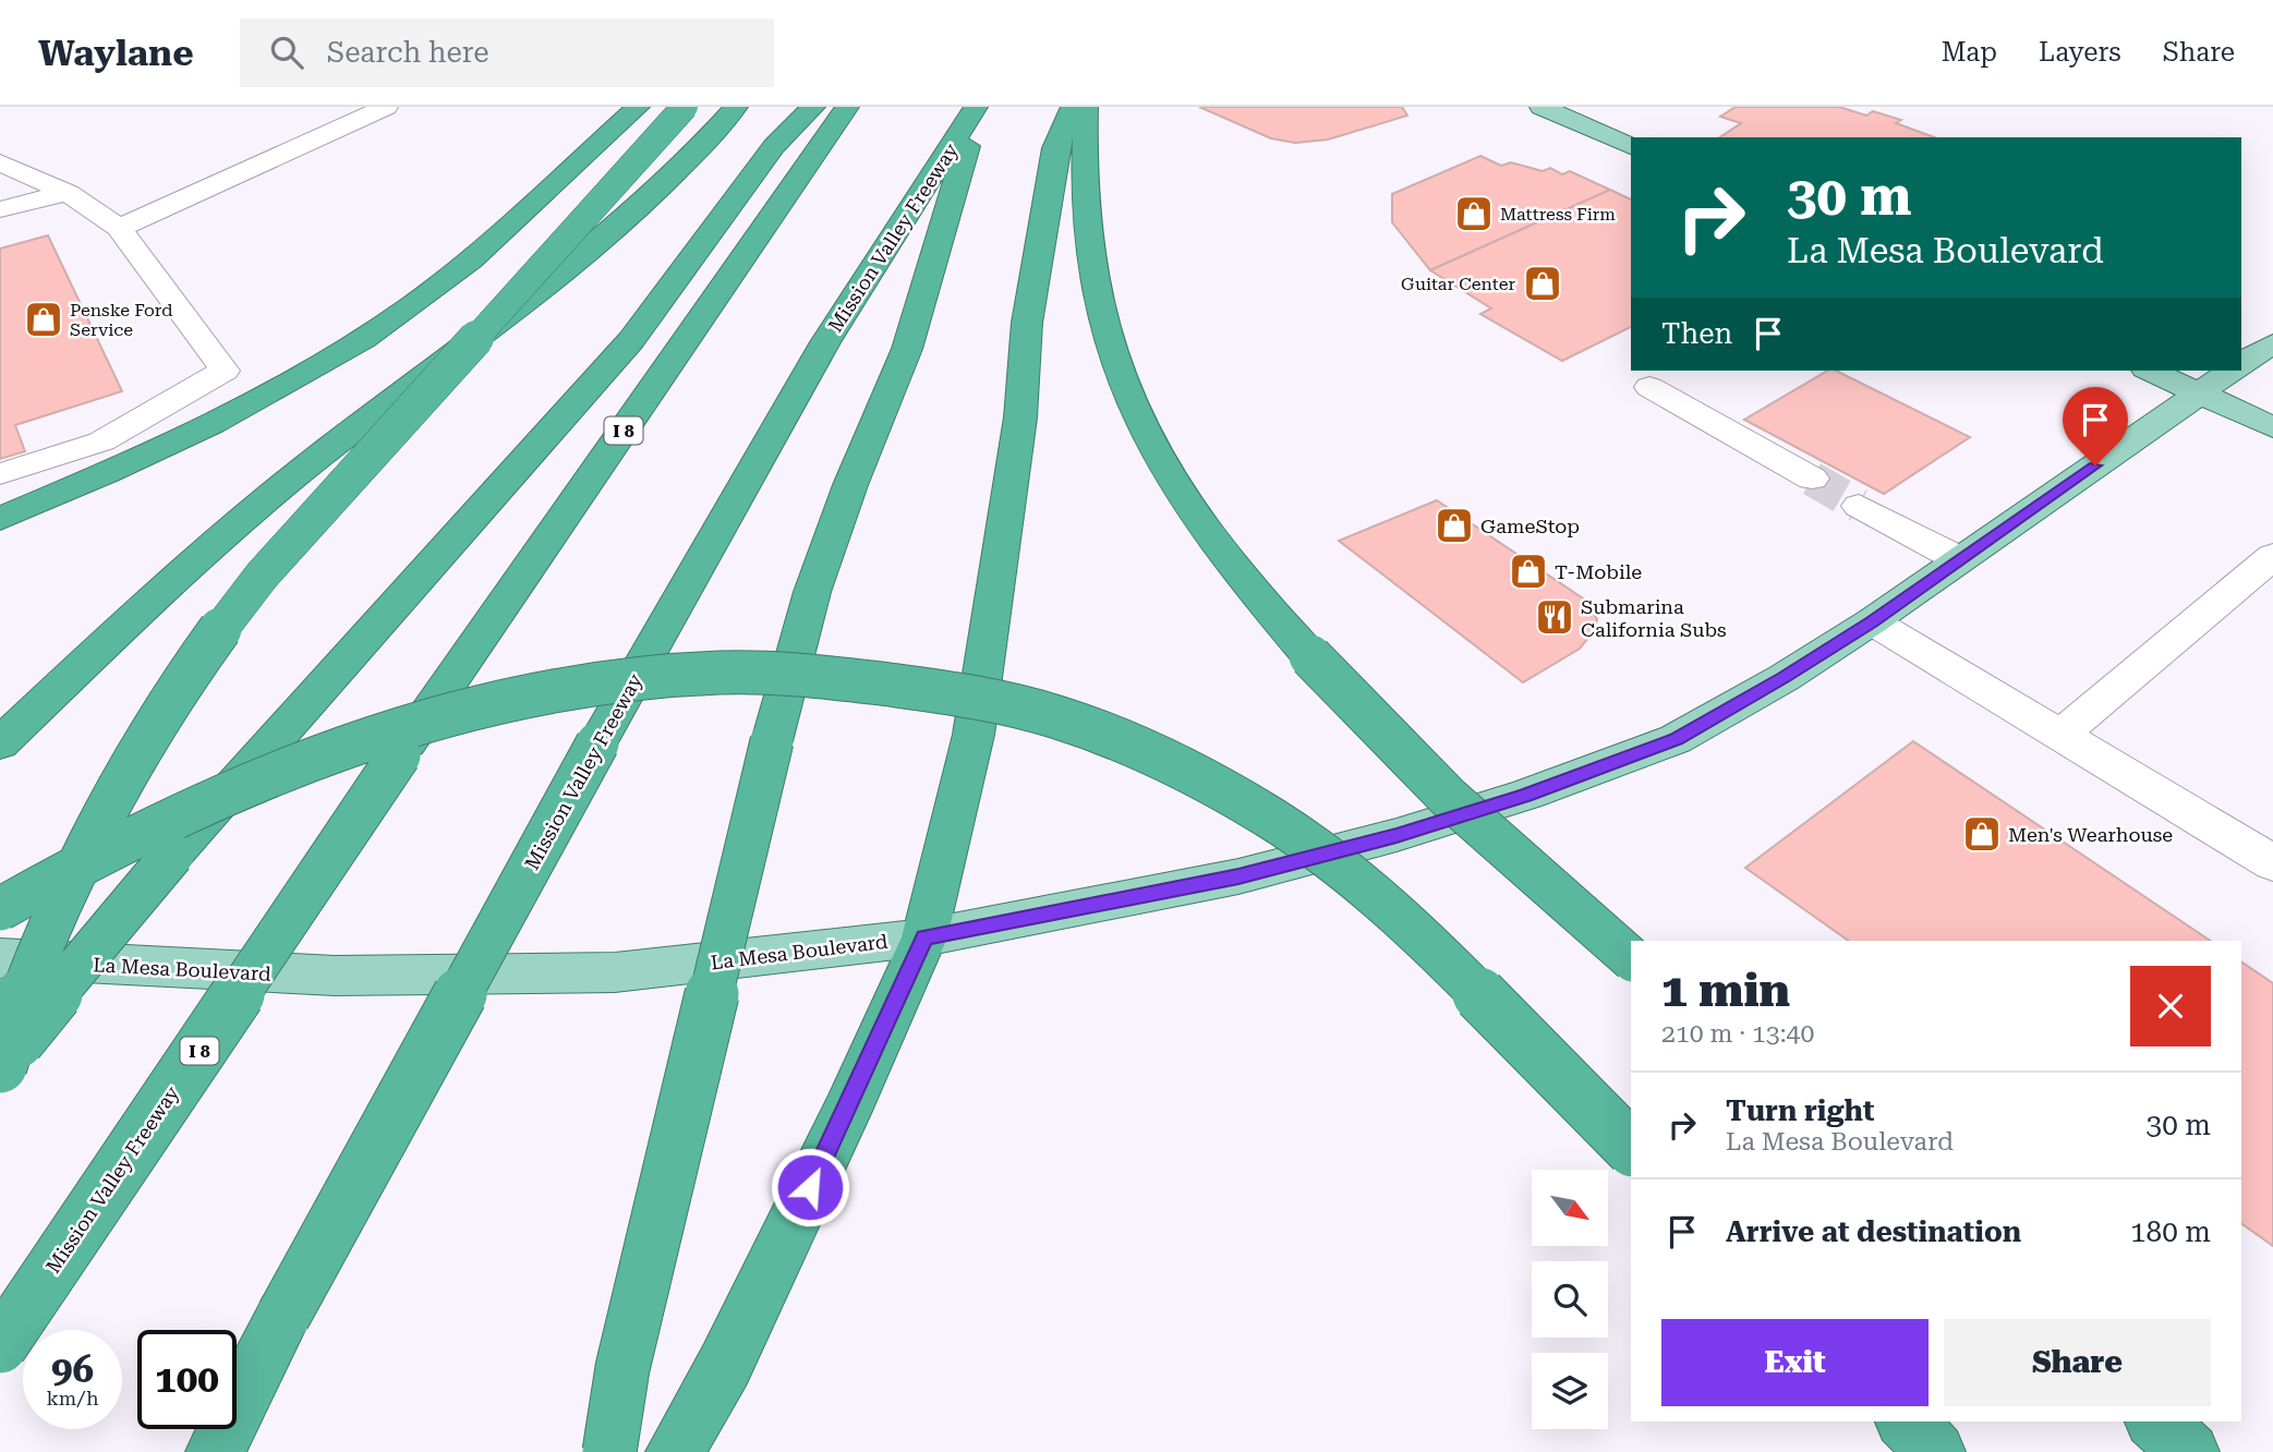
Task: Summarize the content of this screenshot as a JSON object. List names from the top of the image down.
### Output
{
  "streets": {
    "highway": ["Mission Valley Freeway", "I 8"],
    "main road": ["La Mesa Boulevard"]
  },
  "places": {
    "shop": [
      "Mattress Firm",
      "Guitar Center",
      "Penske Ford Service",
      "GameStop",
      "T-Mobile",
      "Men's Wearhouse"
    ],
    "restaurant": ["Submarina California Subs"]
  },
  "north": "bottom right",
  "page": {
    "header": "Waylane",
    "search": "Search here",
    "nav": ["Map", "Layers", "Share"],
    "turn": ["30 m", "La Mesa Boulevard"],
    "then": "Then",
    "heading": ["1 min", "210 m · 13:40"],
    "list": [
      {
        "name": "Turn right",
        "note": "La Mesa Boulevard",
        "value": "30 m"
      },
      {
        "name": "Arrive at destination",
        "value": "180 m"
      }
    ],
    "buttons": ["Exit", "Share"],
    "speed": "96 km/h",
    "limit": "100"
  }
}
